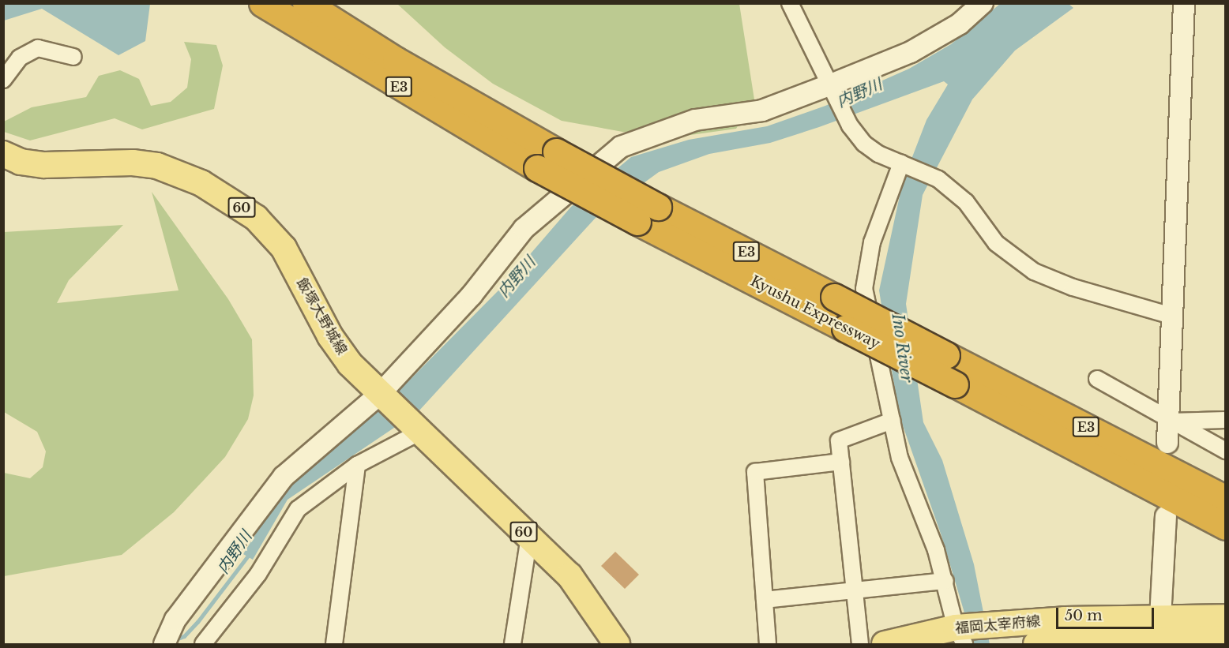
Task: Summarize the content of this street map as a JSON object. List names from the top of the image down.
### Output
{
  "streets": {
    "highway": ["E3", "Kyushu Expressway"],
    "main road": ["60", "飯塚大野城線", "福岡太宰府線"]
  },
  "water": ["内野川", "Ino River"],
  "scale_bar": "50 m"
}
